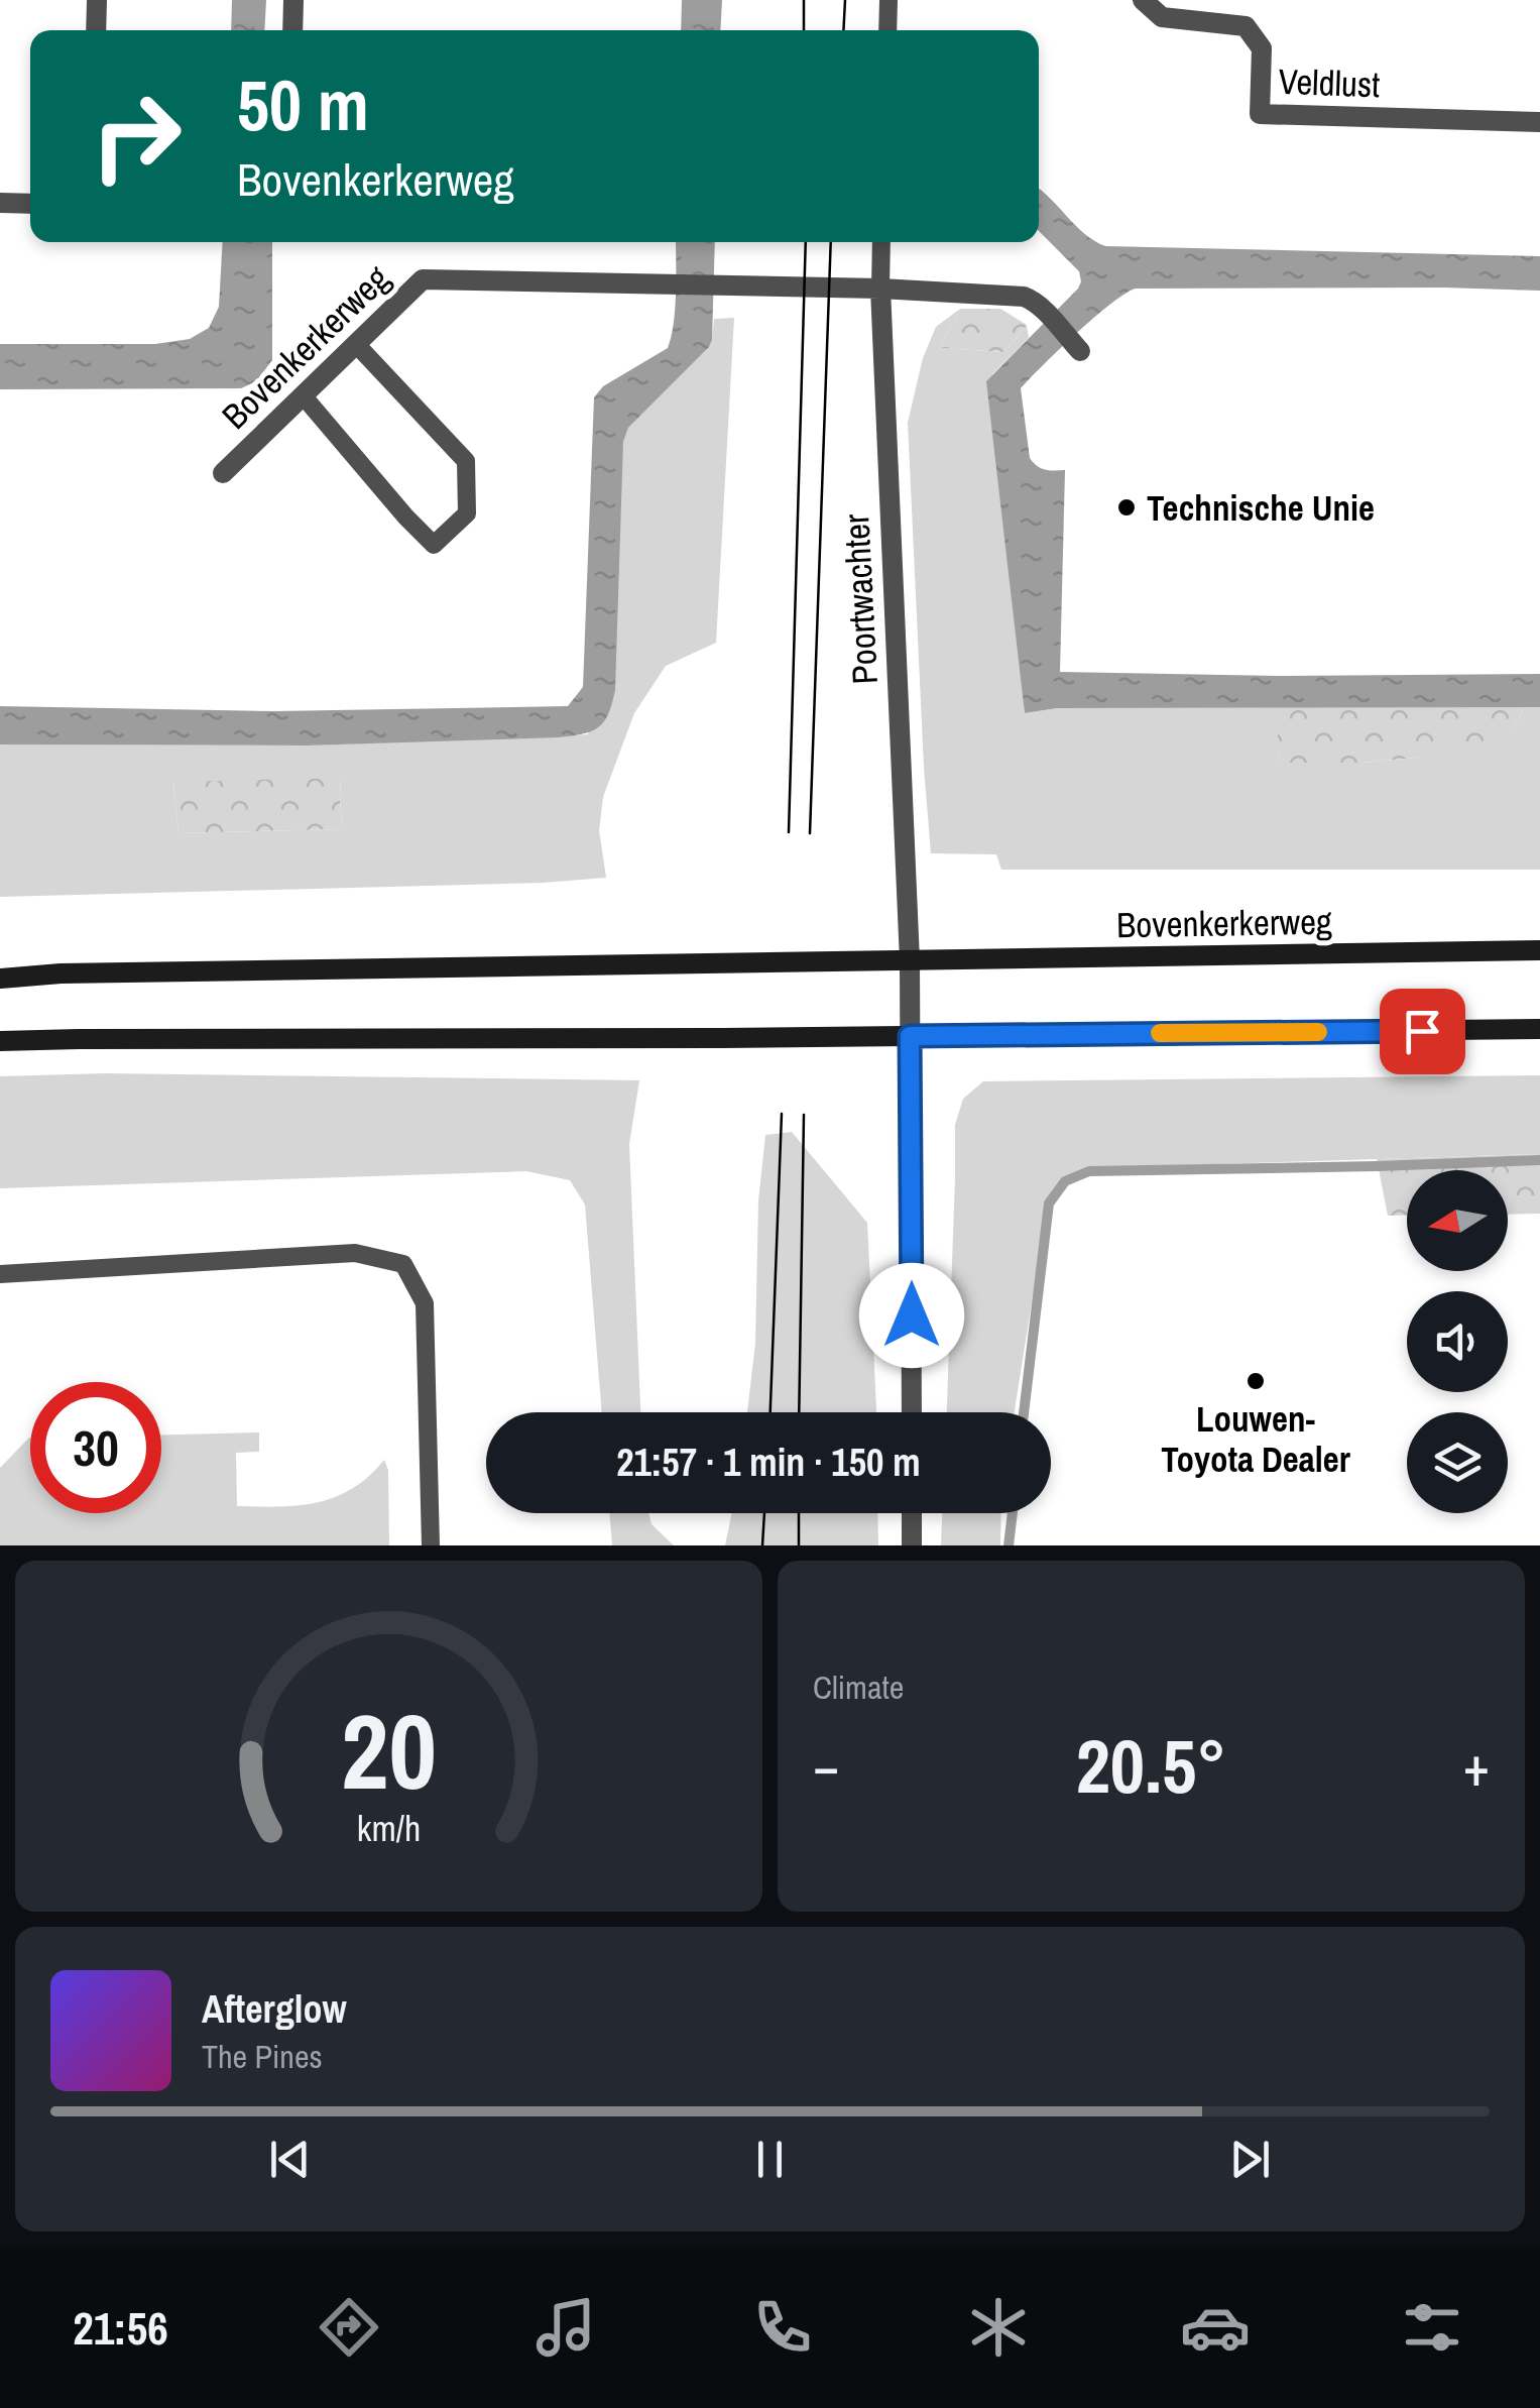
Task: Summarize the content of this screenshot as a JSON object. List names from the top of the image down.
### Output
{
  "streets": {
    "main road": ["Bovenkerkerweg"],
    "street": ["Veldlust", "Poortwachter"]
  },
  "crossings": [
    ["Bovenkerkerweg", "Poortwachter"]
  ],
  "places": ["Technische Unie", "Louwen- Toyota Dealer"],
  "north": "left",
  "page": {
    "turn": ["50 m", "Bovenkerkerweg"],
    "limit": "30",
    "trip": "21:57 · 1 min · 150 m",
    "tile": "Climate",
    "heat": ["−", "20.5°", "+"],
    "song": ["Afterglow", "The Pines"],
    "tabs": "21:56",
    "gauge": ["20", "km/h"]
  }
}
